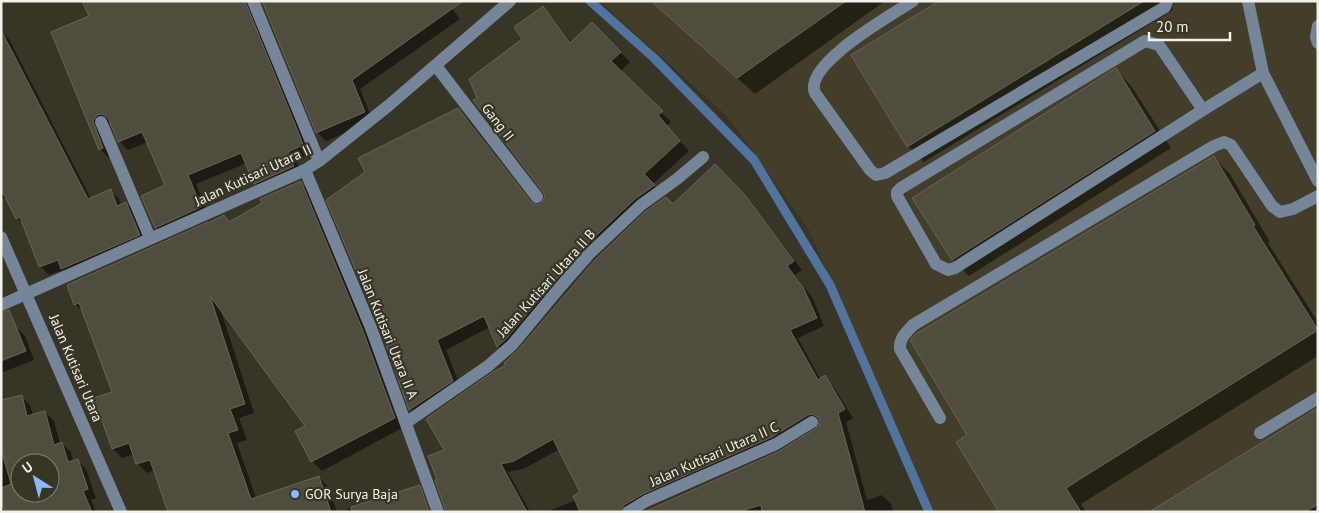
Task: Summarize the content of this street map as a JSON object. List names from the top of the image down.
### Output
{
  "streets": {
    "street": [
      "Gang II",
      "Jalan Kutisari Utara II",
      "Jalan Kutisari Utara II B",
      "Jalan Kutisari Utara II A",
      "Jalan Kutisari Utara",
      "Jalan Kutisari Utara II C"
    ]
  },
  "crossings": [
    ["Gang II", "Jalan Kutisari Utara II"],
    ["Jalan Kutisari Utara II", "Jalan Kutisari Utara II A"],
    ["Jalan Kutisari Utara II", "Jalan Kutisari Utara"],
    ["Jalan Kutisari Utara II B", "Jalan Kutisari Utara II A"]
  ],
  "places": ["GOR Surya Baja"],
  "scale_bar": "20 m",
  "north": "top left"
}
